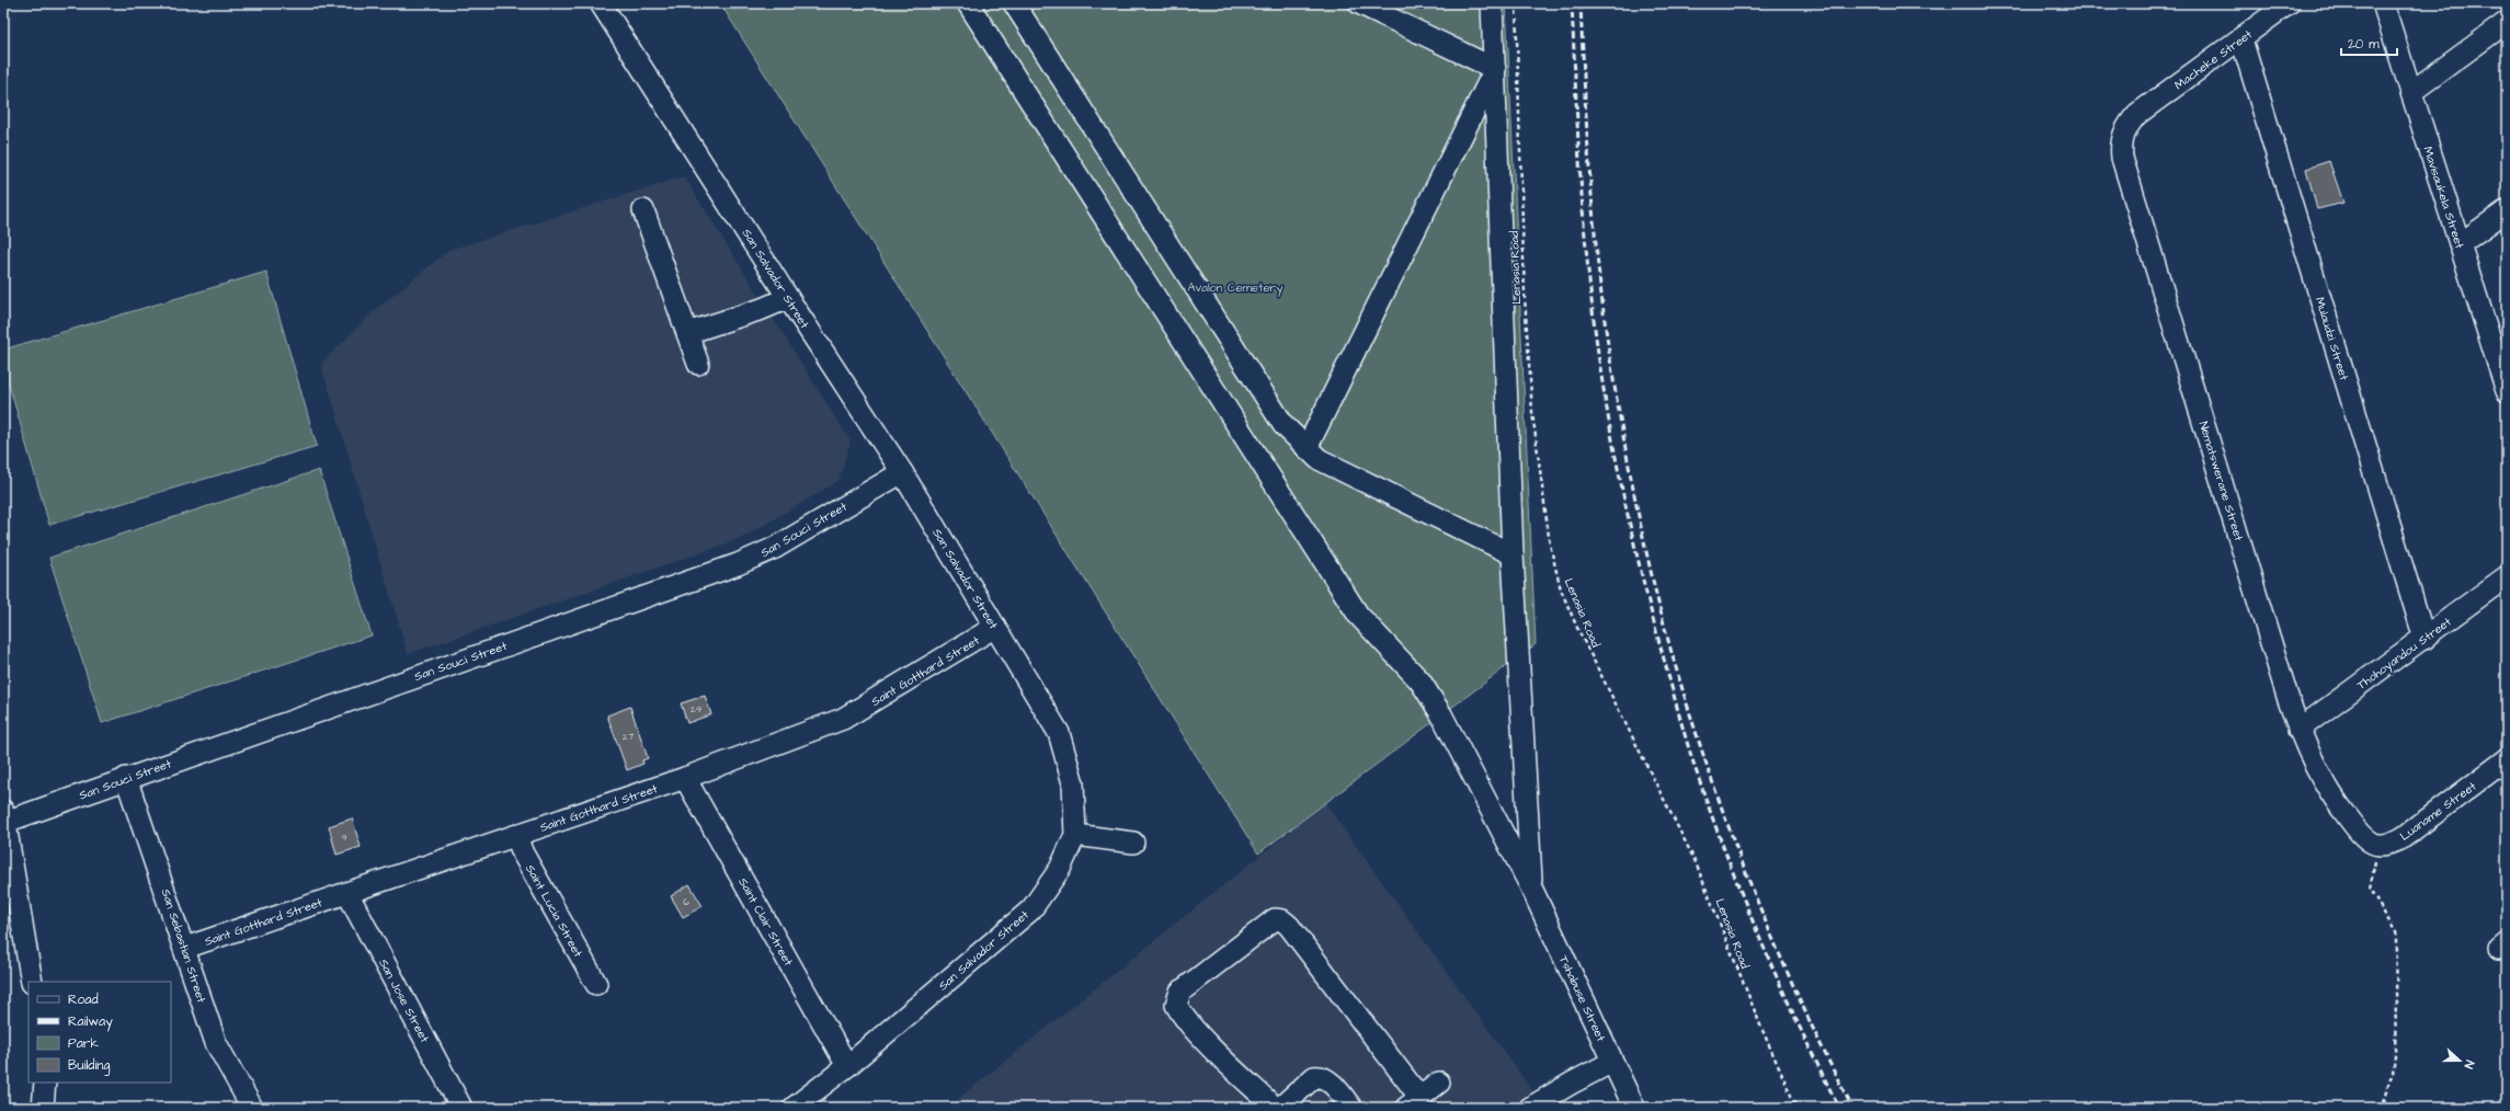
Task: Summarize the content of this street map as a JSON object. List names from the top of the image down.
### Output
{
  "streets": {
    "street": [
      "Macheke Street",
      "Mavisaukela Street",
      "San Salvador Street",
      "Mulaudzi Street",
      "Nematswerane Street",
      "San Souci Street",
      "Thohoyandou Street",
      "Saint Gotthard Street",
      "Luaname Street",
      "Saint Lucia Street",
      "Saint Clair Street",
      "San Sebastian Street",
      "Tshabuse Street",
      "San Jose Street"
    ],
    "path": ["Lenasia Road"]
  },
  "crossings": [
    ["Macheke Street", "Mulaudzi Street"],
    ["Macheke Street", "Nematswerane Street"],
    ["San Salvador Street", "San Souci Street"],
    ["San Salvador Street", "Saint Gotthard Street"],
    ["San Salvador Street", "Saint Clair Street"],
    ["Mulaudzi Street", "Thohoyandou Street"],
    ["Nematswerane Street", "Thohoyandou Street"],
    ["Nematswerane Street", "Luaname Street"],
    ["San Souci Street", "San Sebastian Street"],
    ["Saint Gotthard Street", "Saint Lucia Street"],
    ["Saint Gotthard Street", "Saint Clair Street"],
    ["Saint Gotthard Street", "San Sebastian Street"],
    ["Saint Gotthard Street", "San Jose Street"]
  ],
  "parks": ["Avalon Cemetery"],
  "house_numbers": [
    "29",
    "27",
    "9",
    "6"
  ],
  "legend": [
    "Road",
    "Railway",
    "Park",
    "Building"
  ],
  "scale_bar": "20 m",
  "north": "right"
}
